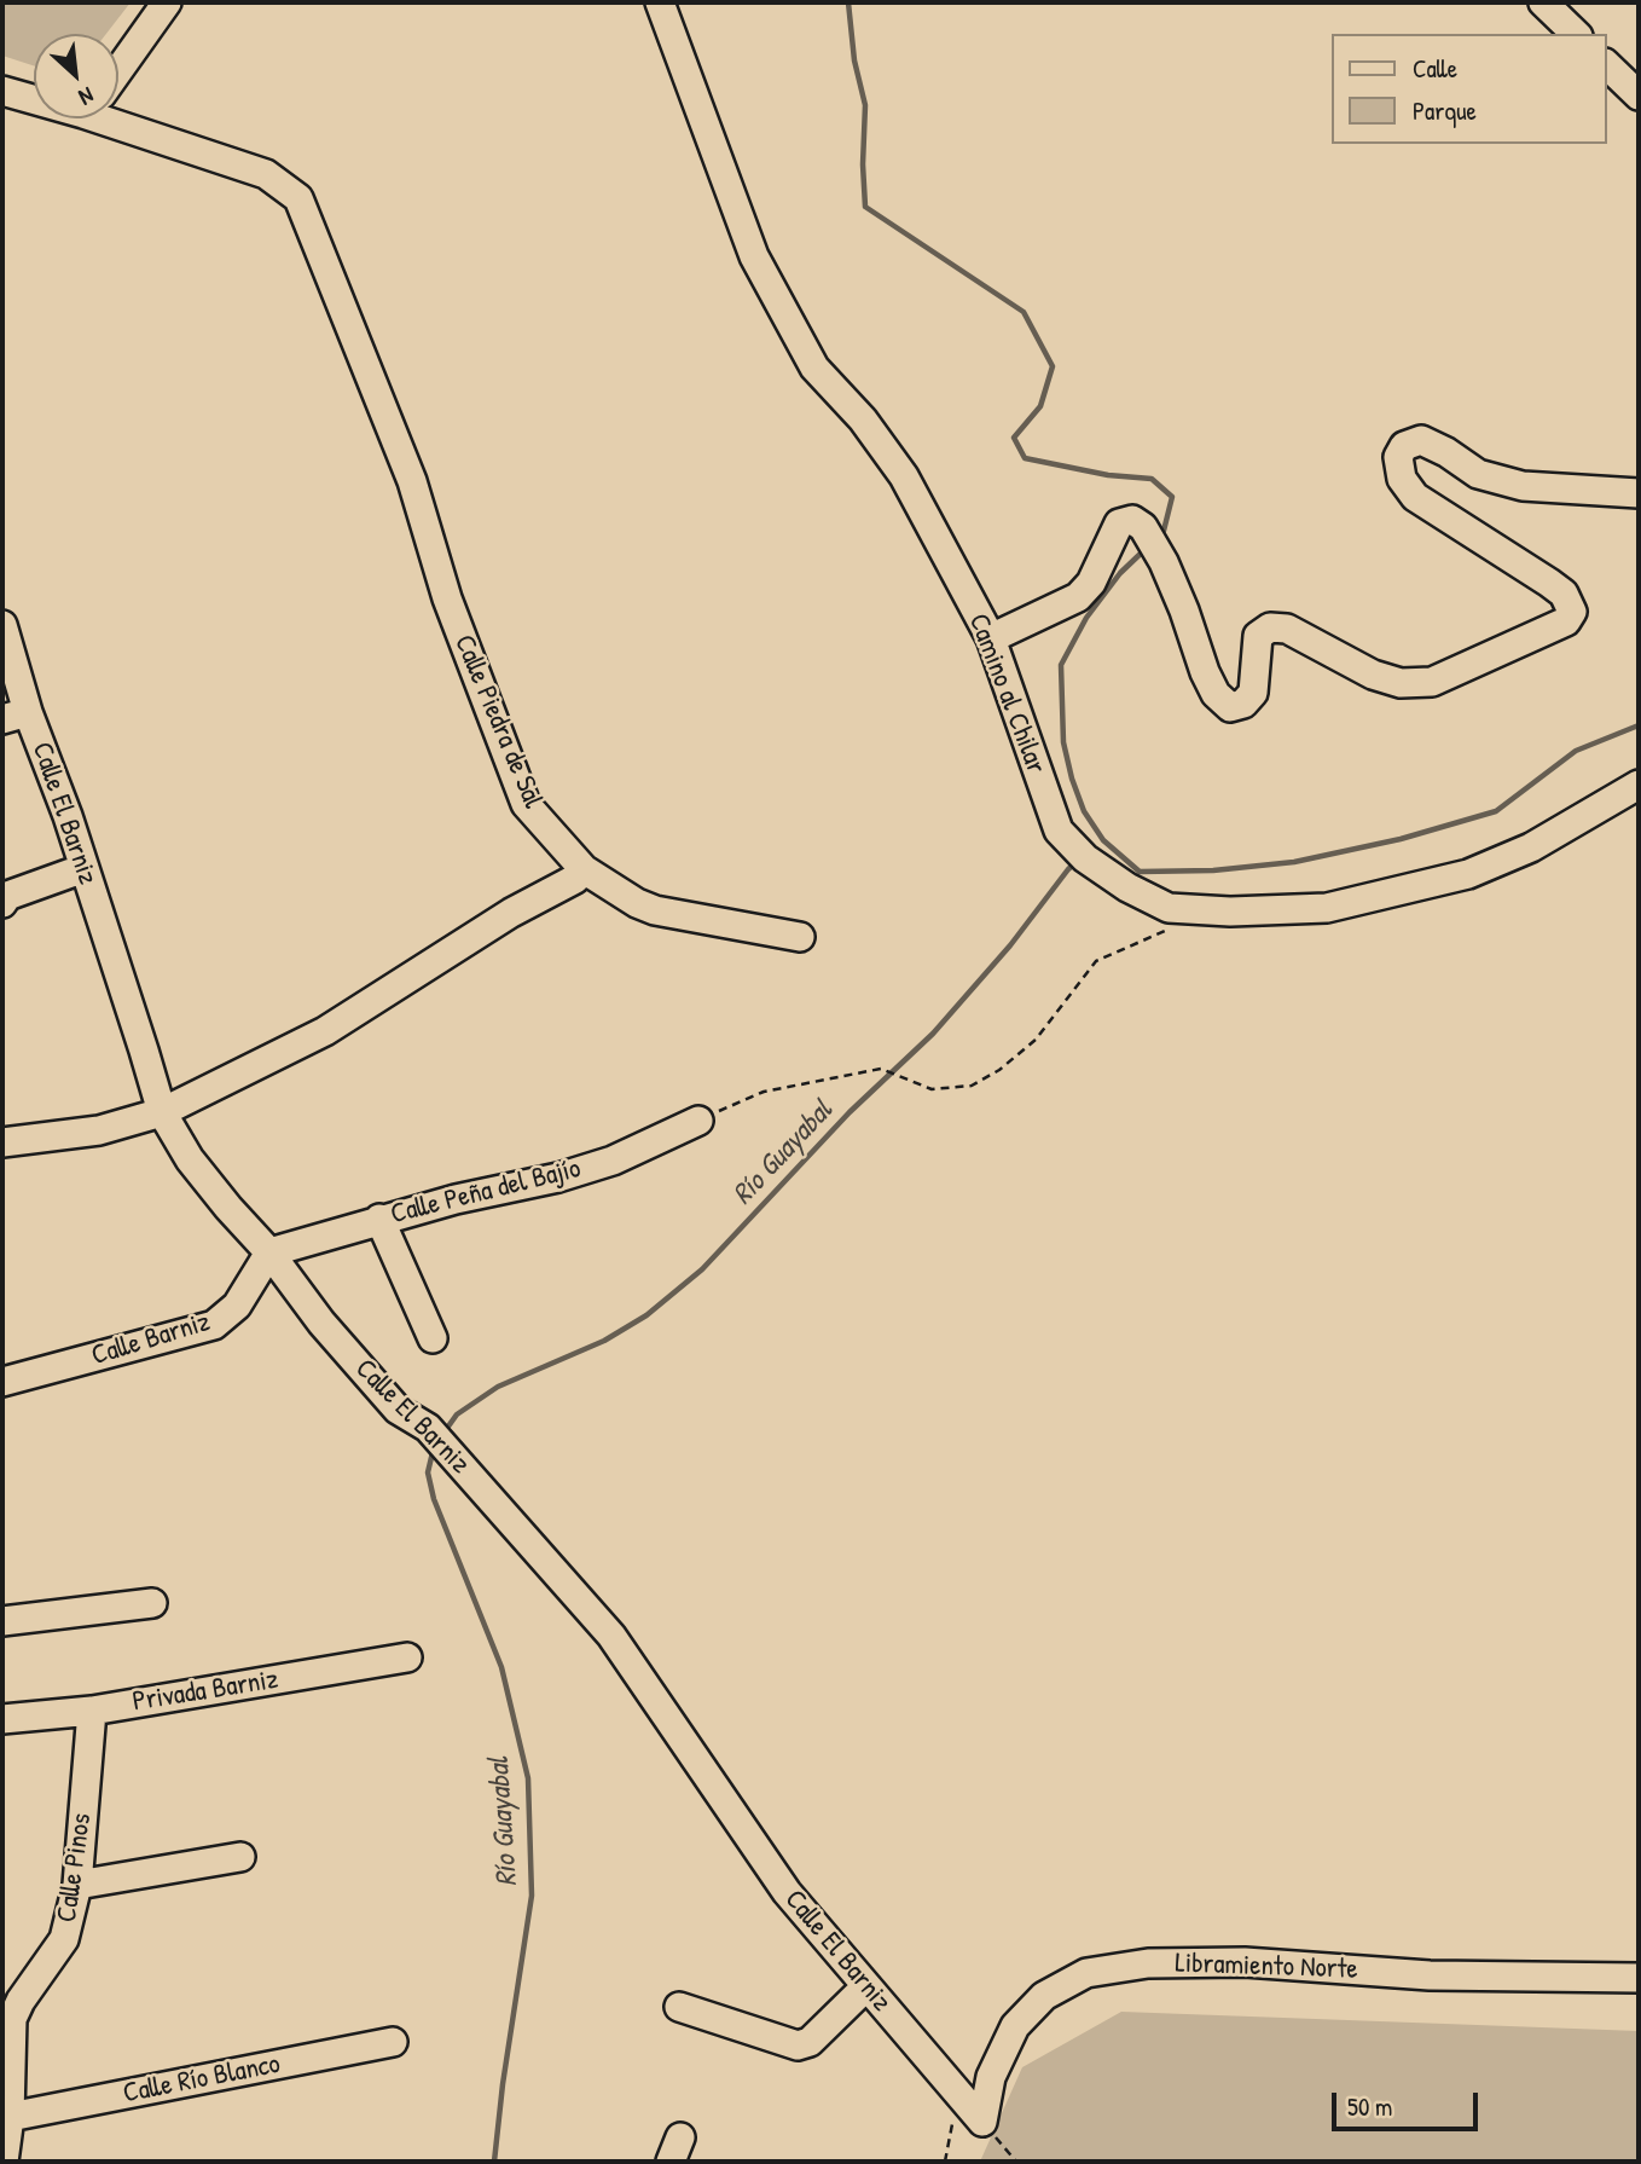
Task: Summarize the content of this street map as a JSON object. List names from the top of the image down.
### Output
{
  "streets": {
    "street": [
      "Camino al Chilar",
      "Calle Piedra de Sal",
      "Calle El Barniz",
      "Calle Peña del Bajío",
      "Calle Barniz",
      "Privada Barniz",
      "Calle Pinos",
      "Libramiento Norte",
      "Calle Río Blanco"
    ]
  },
  "crossings": [
    ["Calle El Barniz", "Calle Peña del Bajío"],
    ["Calle El Barniz", "Calle Barniz"],
    ["Calle El Barniz", "Libramiento Norte"],
    ["Calle Peña del Bajío", "Calle Barniz"],
    ["Privada Barniz", "Calle Pinos"],
    ["Calle Pinos", "Calle Río Blanco"]
  ],
  "water": ["Río Guayabal"],
  "legend": ["Calle", "Parque"],
  "scale_bar": "50 m",
  "north": "bottom right"
}
